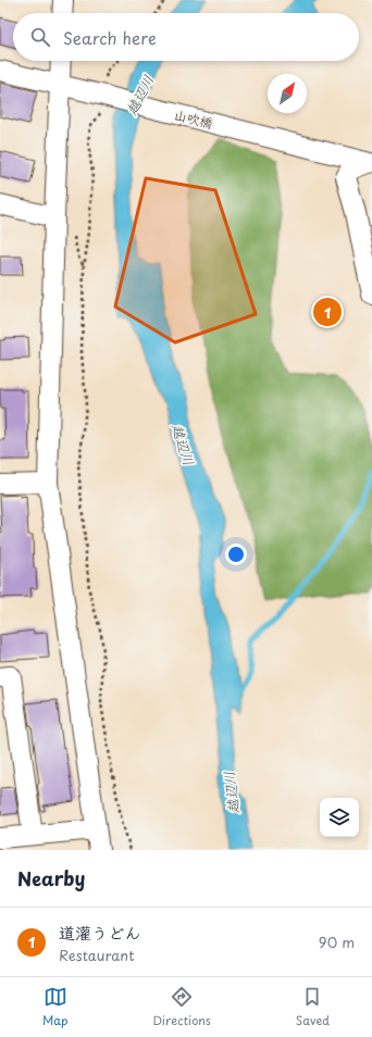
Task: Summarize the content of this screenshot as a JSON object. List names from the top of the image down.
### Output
{
  "streets": {
    "street": ["山吹橋"]
  },
  "water": ["越辺川"],
  "north": "top right",
  "page": {
    "search": "Search here",
    "pins": "1",
    "heading": "Nearby",
    "list": [
      {
        "mark": "1",
        "name": "道灌うどん",
        "note": "Restaurant",
        "value": "90 m"
      }
    ],
    "nav": ["Map", "Directions", "Saved"]
  }
}
